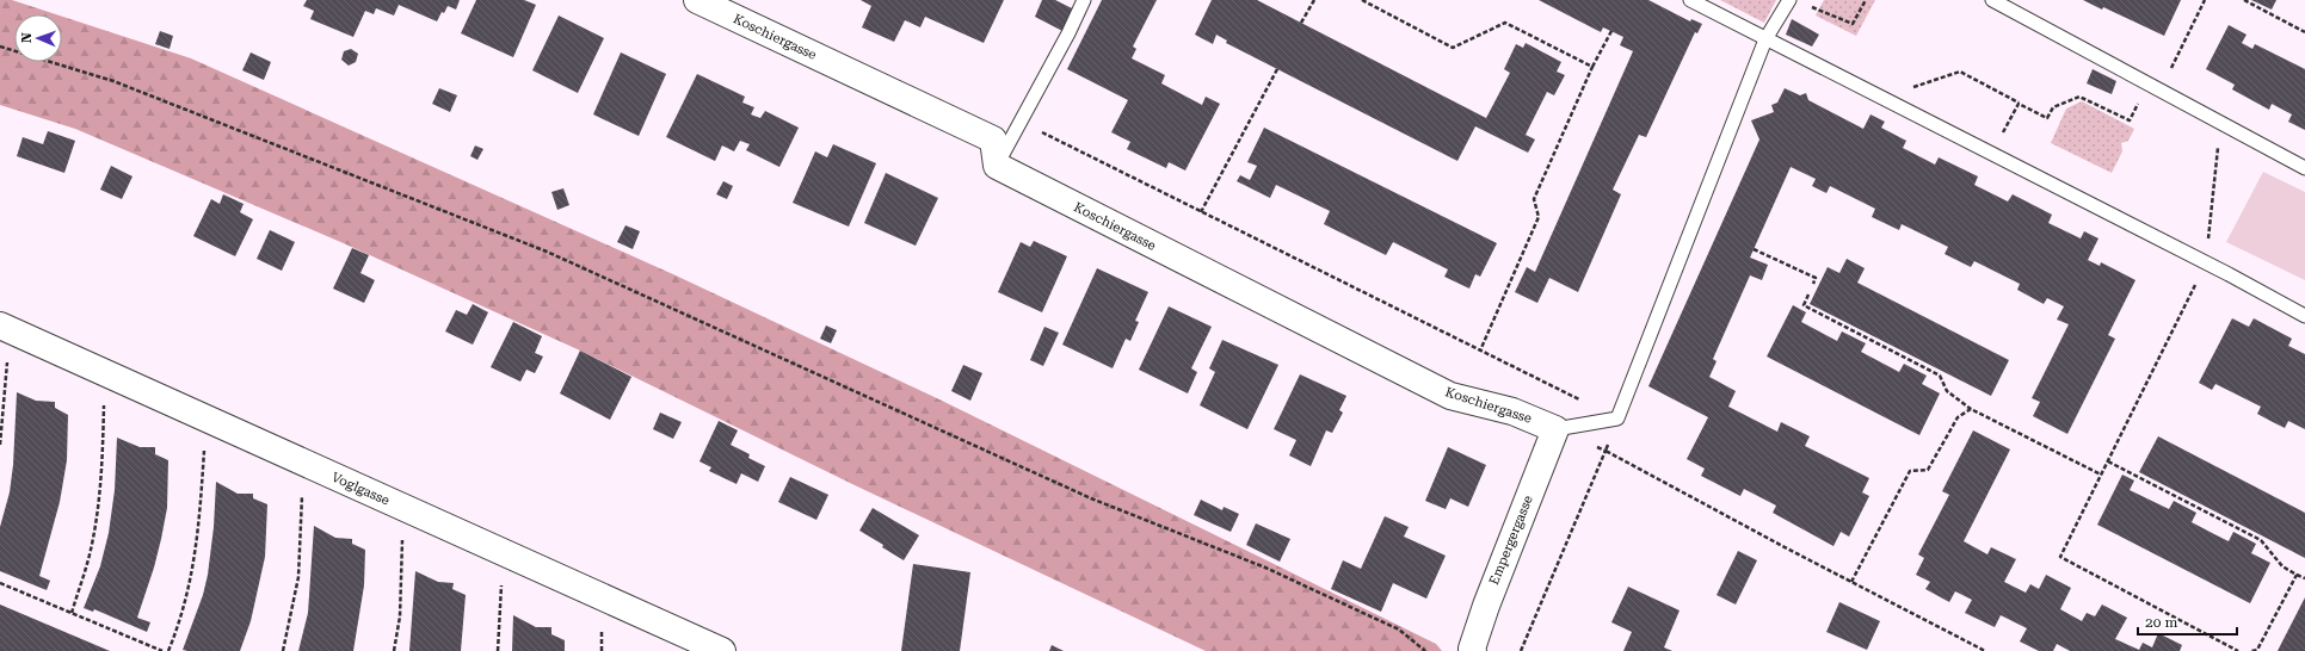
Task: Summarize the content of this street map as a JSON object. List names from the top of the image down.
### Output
{
  "streets": {
    "street": ["Koschiergasse", "Voglgasse", "Empergergasse"]
  },
  "crossings": [
    ["Koschiergasse", "Empergergasse"]
  ],
  "scale_bar": "20 m",
  "north": "left"
}
